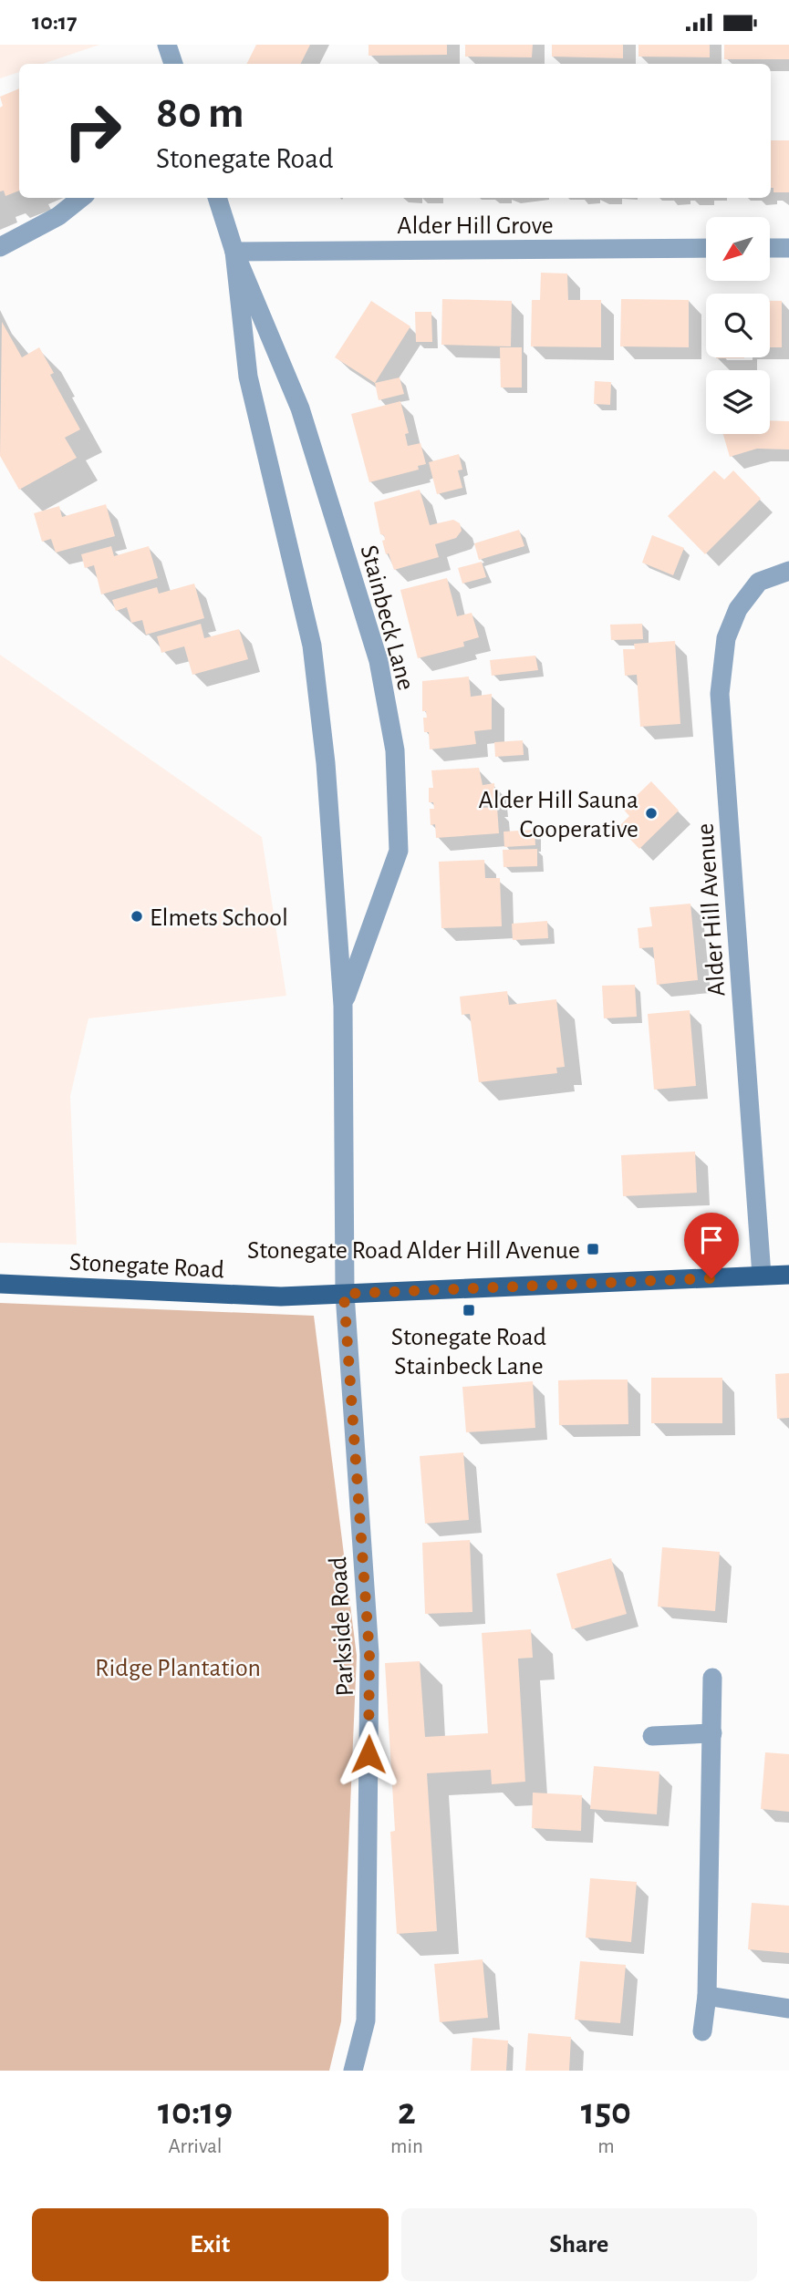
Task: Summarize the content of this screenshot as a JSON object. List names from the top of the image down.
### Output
{
  "streets": {
    "main road": ["Stonegate Road"],
    "street": [
      "Alder Hill Grove",
      "Stainbeck Lane",
      "Alder Hill Avenue",
      "Parkside Road"
    ]
  },
  "crossings": [
    ["Alder Hill Grove", "Stainbeck Lane"],
    ["Stainbeck Lane", "Stonegate Road"],
    ["Stainbeck Lane", "Parkside Road"],
    ["Alder Hill Avenue", "Stonegate Road"],
    ["Stonegate Road", "Parkside Road"]
  ],
  "parks": ["Ridge Plantation"],
  "places": {
    "other": ["Alder Hill Sauna Cooperative", "Elmets School"],
    "transit": ["Stonegate Road Alder Hill Avenue", "Stonegate Road Stainbeck Lane"]
  },
  "north": "bottom left",
  "page": {
    "status": "10:17",
    "turn": ["80 m", "Stonegate Road"],
    "eta": [
      "10:19",
      "Arrival",
      "2",
      "min",
      "150",
      "m"
    ],
    "buttons": ["Exit", "Share"]
  }
}
